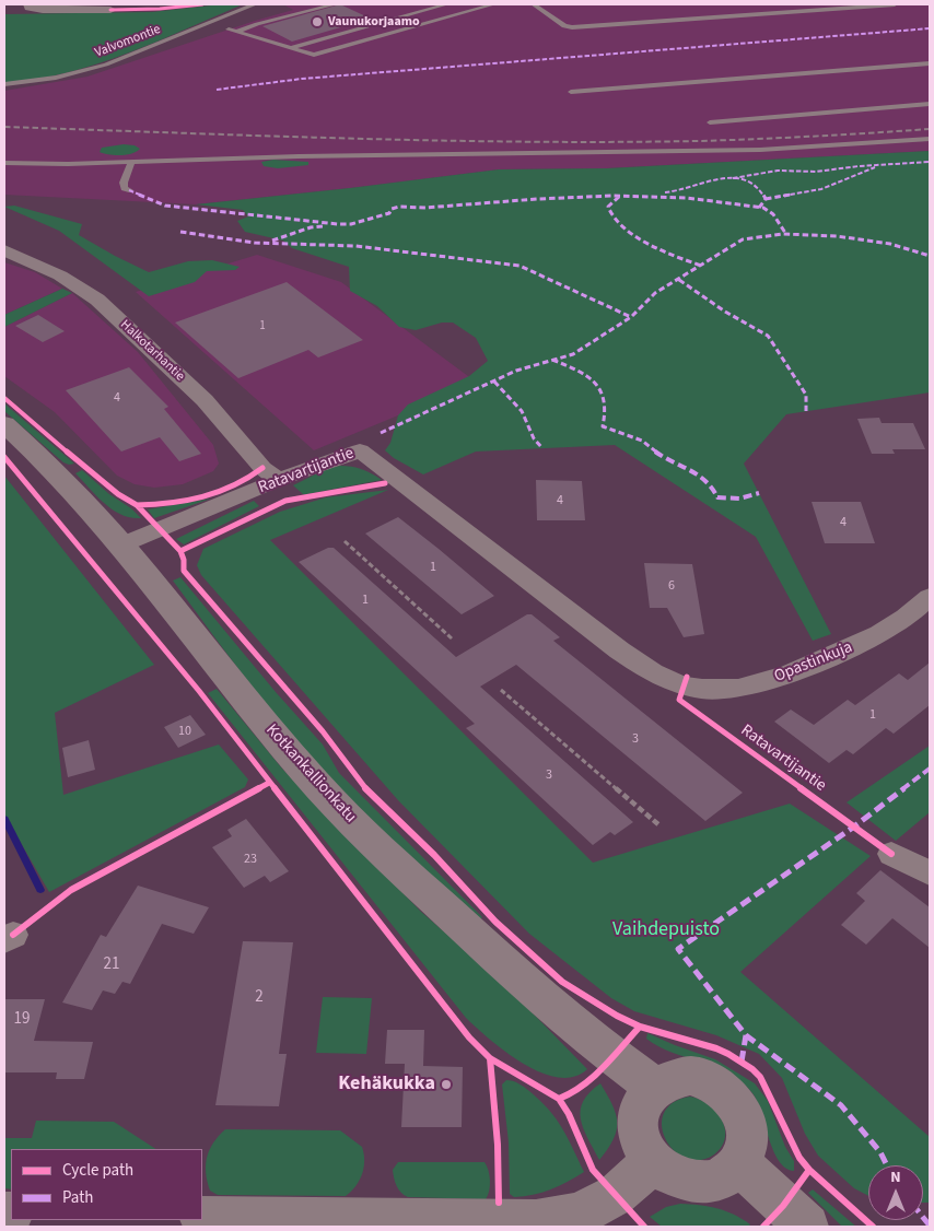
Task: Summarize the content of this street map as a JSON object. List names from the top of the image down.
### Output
{
  "streets": {
    "street": [
      "Halkotarhantie",
      "Ratavartijantie",
      "Opastinkuja",
      "Kotkankallionkatu"
    ],
    "lane": ["Valvomontie"]
  },
  "crossings": [
    ["Halkotarhantie", "Ratavartijantie"],
    ["Ratavartijantie", "Opastinkuja"],
    ["Ratavartijantie", "Kotkankallionkatu"]
  ],
  "parks": ["Vaihdepuisto"],
  "places": ["Vaunukorjaamo", "Kehäkukka"],
  "house_numbers": [
    "1",
    "4",
    "4",
    "4",
    "1",
    "6",
    "1",
    "1",
    "10",
    "3",
    "3",
    "23",
    "21",
    "2",
    "19"
  ],
  "legend": ["Cycle path", "Path"],
  "north": "top"
}
